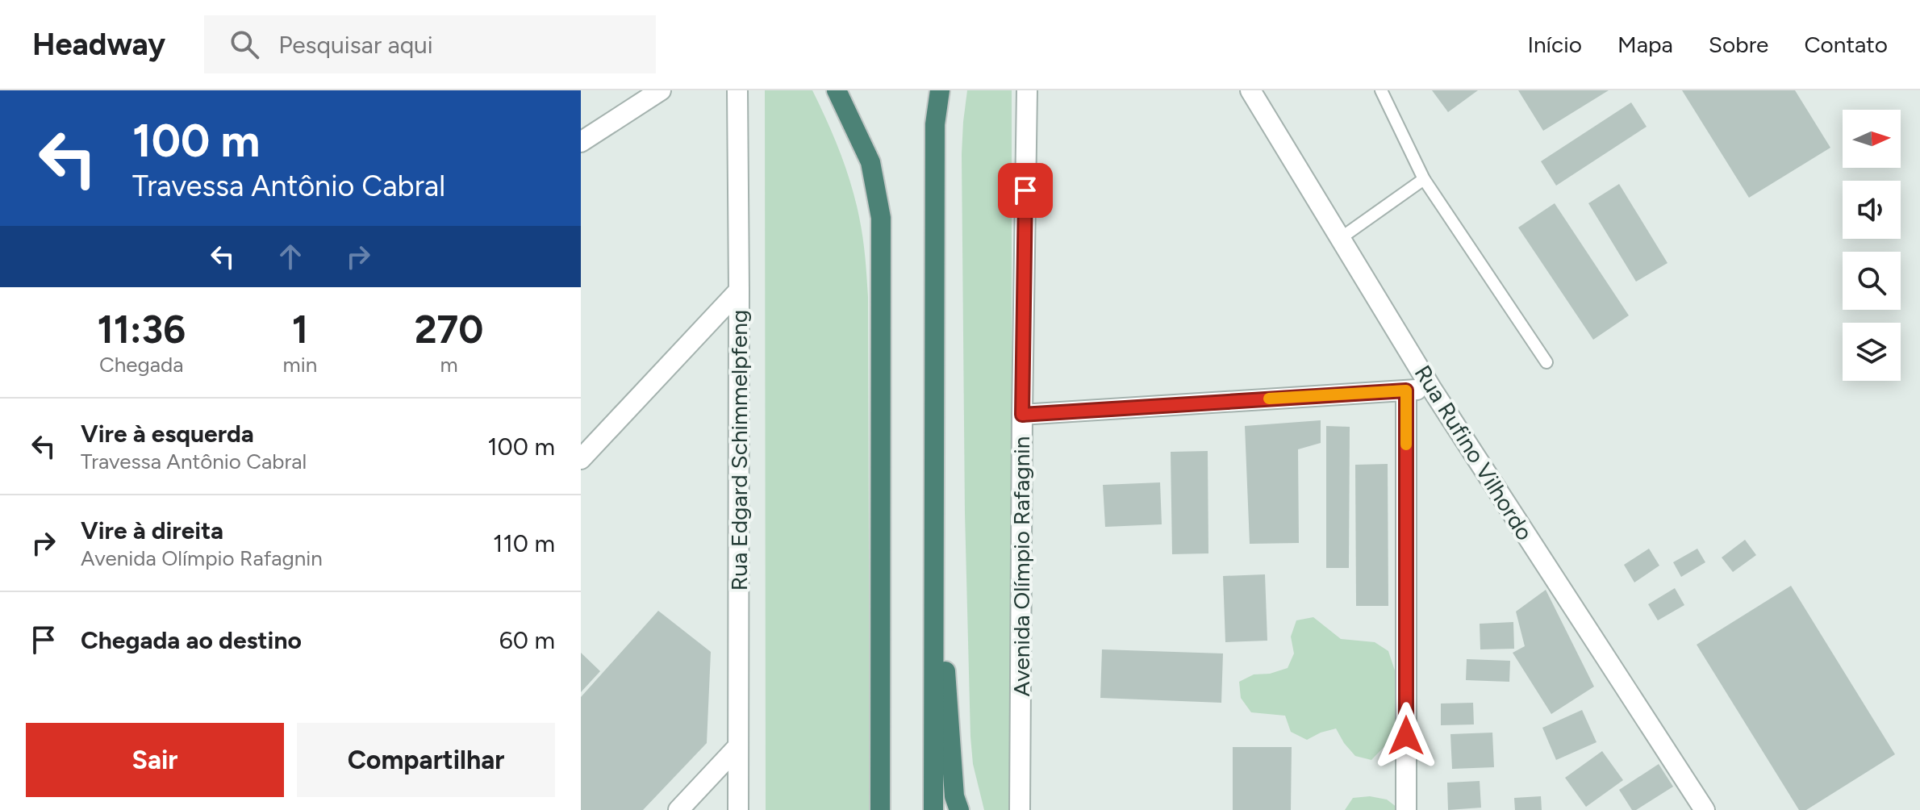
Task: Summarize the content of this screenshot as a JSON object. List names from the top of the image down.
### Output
{
  "streets": {
    "street": ["Rua Edgard Schimmelpfeng", "Rua Rufino Vilhordo", "Avenida Olímpio Rafagnin"]
  },
  "north": "right",
  "page": {
    "header": "Headway",
    "search": "Pesquisar aqui",
    "nav": [
      "Início",
      "Mapa",
      "Sobre",
      "Contato"
    ],
    "turn": ["100 m", "Travessa Antônio Cabral"],
    "eta": [
      "11:36",
      "Chegada",
      "1",
      "min",
      "270",
      "m"
    ],
    "list": [
      {
        "name": "Vire à esquerda",
        "note": "Travessa Antônio Cabral",
        "value": "100 m"
      },
      {
        "name": "Vire à direita",
        "note": "Avenida Olímpio Rafagnin",
        "value": "110 m"
      },
      {
        "name": "Chegada ao destino",
        "value": "60 m"
      }
    ],
    "buttons": ["Sair", "Compartilhar"]
  }
}
